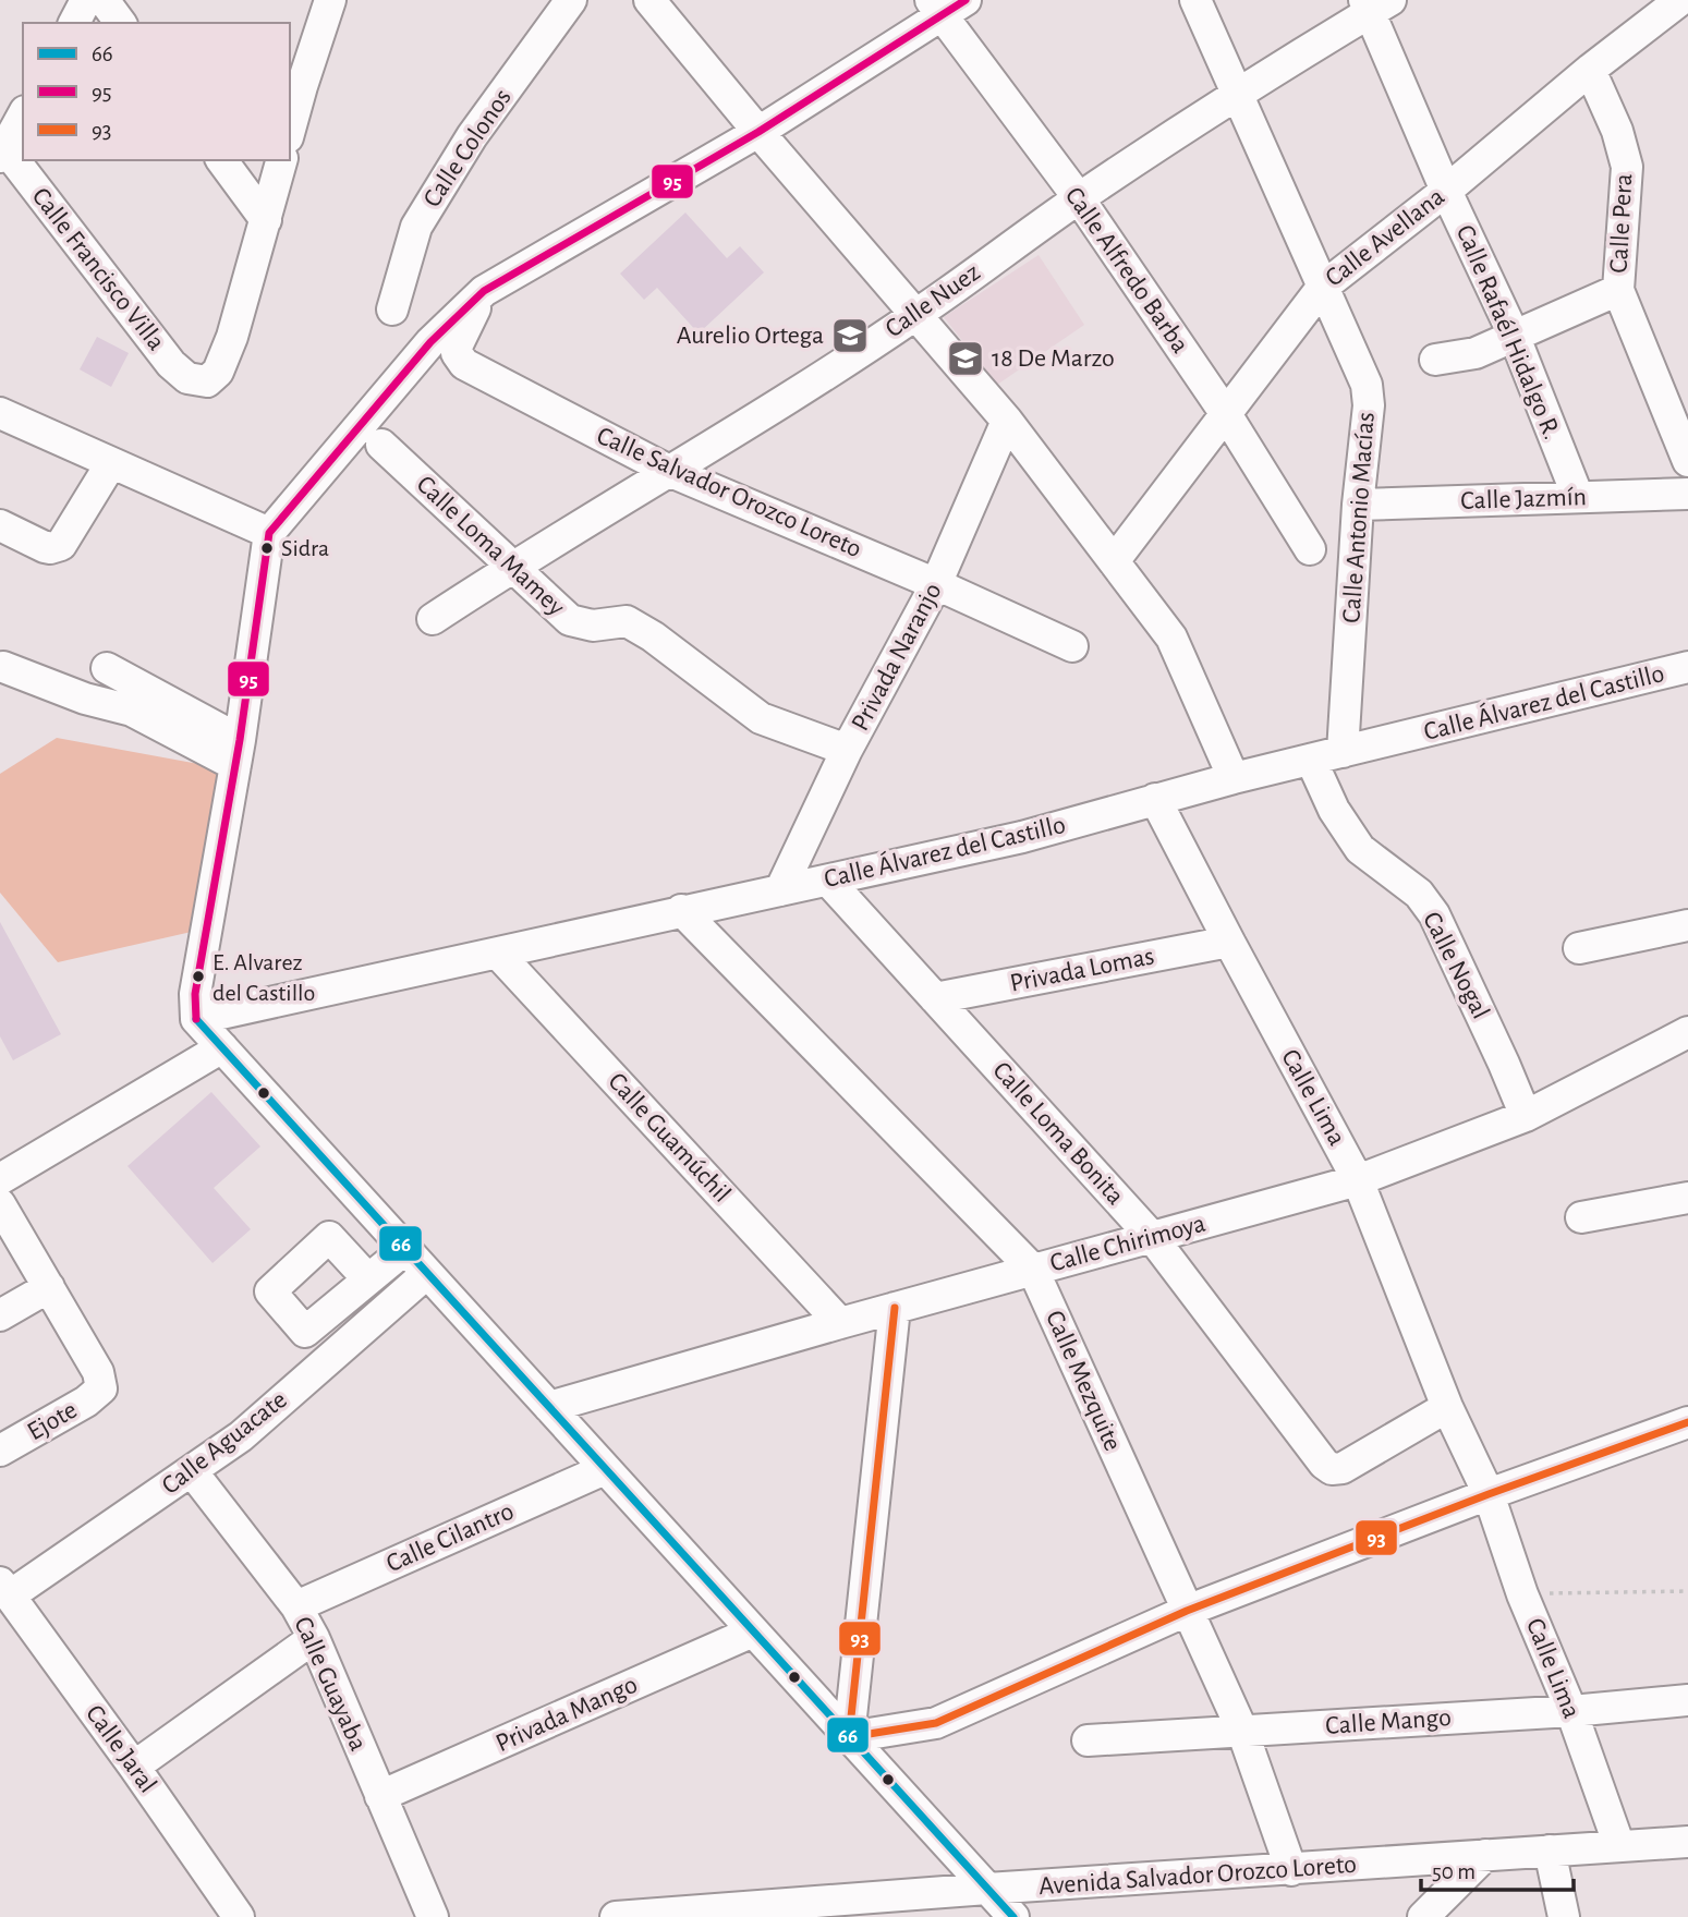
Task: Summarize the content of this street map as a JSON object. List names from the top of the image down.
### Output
{
  "streets": {
    "street": [
      "Calle Colonos",
      "Calle Pera",
      "Calle Avellana",
      "Calle Francisco Villa",
      "Calle Alfredo Barba",
      "Calle Nuez",
      "Calle Rafaél Hidalgo R.",
      "Calle Salvador Orozco Loreto",
      "Calle Jazmín",
      "Calle Antonio Macías",
      "Calle Loma Mamey",
      "Privada Naranjo",
      "Calle Álvarez del Castillo",
      "Calle Nogal",
      "Privada Lomas",
      "Calle Lima",
      "Calle Loma Bonita",
      "Calle Guamúchil",
      "Calle Chirimoya",
      "Calle Mezquite",
      "Ejote",
      "Calle Aguacate",
      "Calle Cilantro",
      "Calle Guayaba",
      "Privada Mango",
      "Calle Mango",
      "Calle Jaral",
      "Avenida Salvador Orozco Loreto"
    ]
  },
  "crossings": [
    ["Calle Pera", "Calle Avellana"],
    ["Calle Avellana", "Calle Alfredo Barba"],
    ["Calle Avellana", "Calle Rafaél Hidalgo R."],
    ["Calle Avellana", "Calle Antonio Macías"],
    ["Calle Alfredo Barba", "Calle Nuez"],
    ["Calle Nuez", "Calle Rafaél Hidalgo R."],
    ["Calle Nuez", "Calle Salvador Orozco Loreto"],
    ["Calle Nuez", "Calle Antonio Macías"],
    ["Calle Nuez", "Calle Loma Mamey"],
    ["Calle Rafaél Hidalgo R.", "Calle Jazmín"],
    ["Calle Salvador Orozco Loreto", "Privada Naranjo"],
    ["Calle Jazmín", "Calle Antonio Macías"],
    ["Calle Antonio Macías", "Calle Álvarez del Castillo"],
    ["Calle Loma Mamey", "Privada Naranjo"],
    ["Privada Naranjo", "Calle Álvarez del Castillo"],
    ["Calle Álvarez del Castillo", "Calle Nogal"],
    ["Calle Álvarez del Castillo", "Calle Lima"],
    ["Calle Álvarez del Castillo", "Calle Loma Bonita"],
    ["Calle Álvarez del Castillo", "Calle Guamúchil"],
    ["Calle Álvarez del Castillo", "Calle Mezquite"],
    ["Calle Nogal", "Calle Chirimoya"],
    ["Privada Lomas", "Calle Lima"],
    ["Privada Lomas", "Calle Loma Bonita"],
    ["Calle Lima", "Calle Loma Bonita"],
    ["Calle Lima", "Calle Chirimoya"],
    ["Calle Lima", "Calle Mango"],
    ["Calle Lima", "Avenida Salvador Orozco Loreto"],
    ["Calle Loma Bonita", "Calle Chirimoya"],
    ["Calle Guamúchil", "Calle Chirimoya"],
    ["Calle Chirimoya", "Calle Mezquite"],
    ["Calle Mezquite", "Calle Mango"],
    ["Calle Mezquite", "Avenida Salvador Orozco Loreto"],
    ["Calle Aguacate", "Calle Guayaba"],
    ["Calle Aguacate", "Calle Jaral"],
    ["Calle Cilantro", "Calle Guayaba"],
    ["Calle Guayaba", "Privada Mango"]
  ],
  "places": {
    "school or university": ["Aurelio Ortega", "18 De Marzo"],
    "other": ["Sidra", "E. Alvarez del Castillo"]
  },
  "lines": ["transit line 95", "transit line 66", "transit line 93"],
  "legend": ["66", "95", "93"],
  "scale_bar": "50 m"
}
